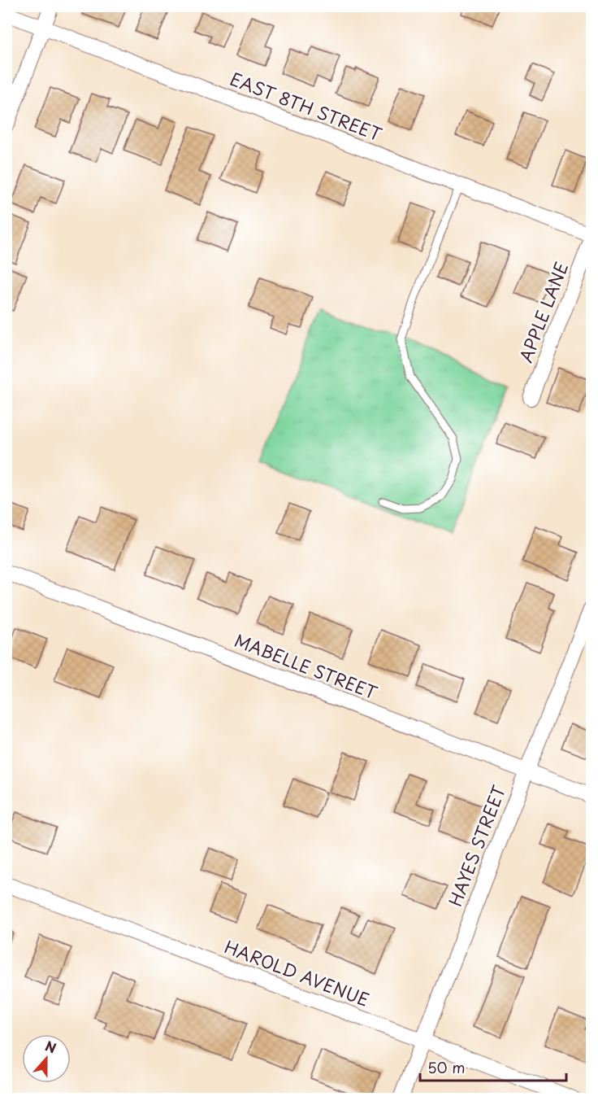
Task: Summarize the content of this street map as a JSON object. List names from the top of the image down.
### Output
{
  "streets": {
    "street": [
      "EAST 8TH STREET",
      "APPLE LANE",
      "MABELLE STREET",
      "HAYES STREET",
      "HAROLD AVENUE"
    ]
  },
  "crossings": [
    ["MABELLE STREET", "HAYES STREET"],
    ["HAYES STREET", "HAROLD AVENUE"]
  ],
  "scale_bar": "50 m",
  "north": "top"
}
